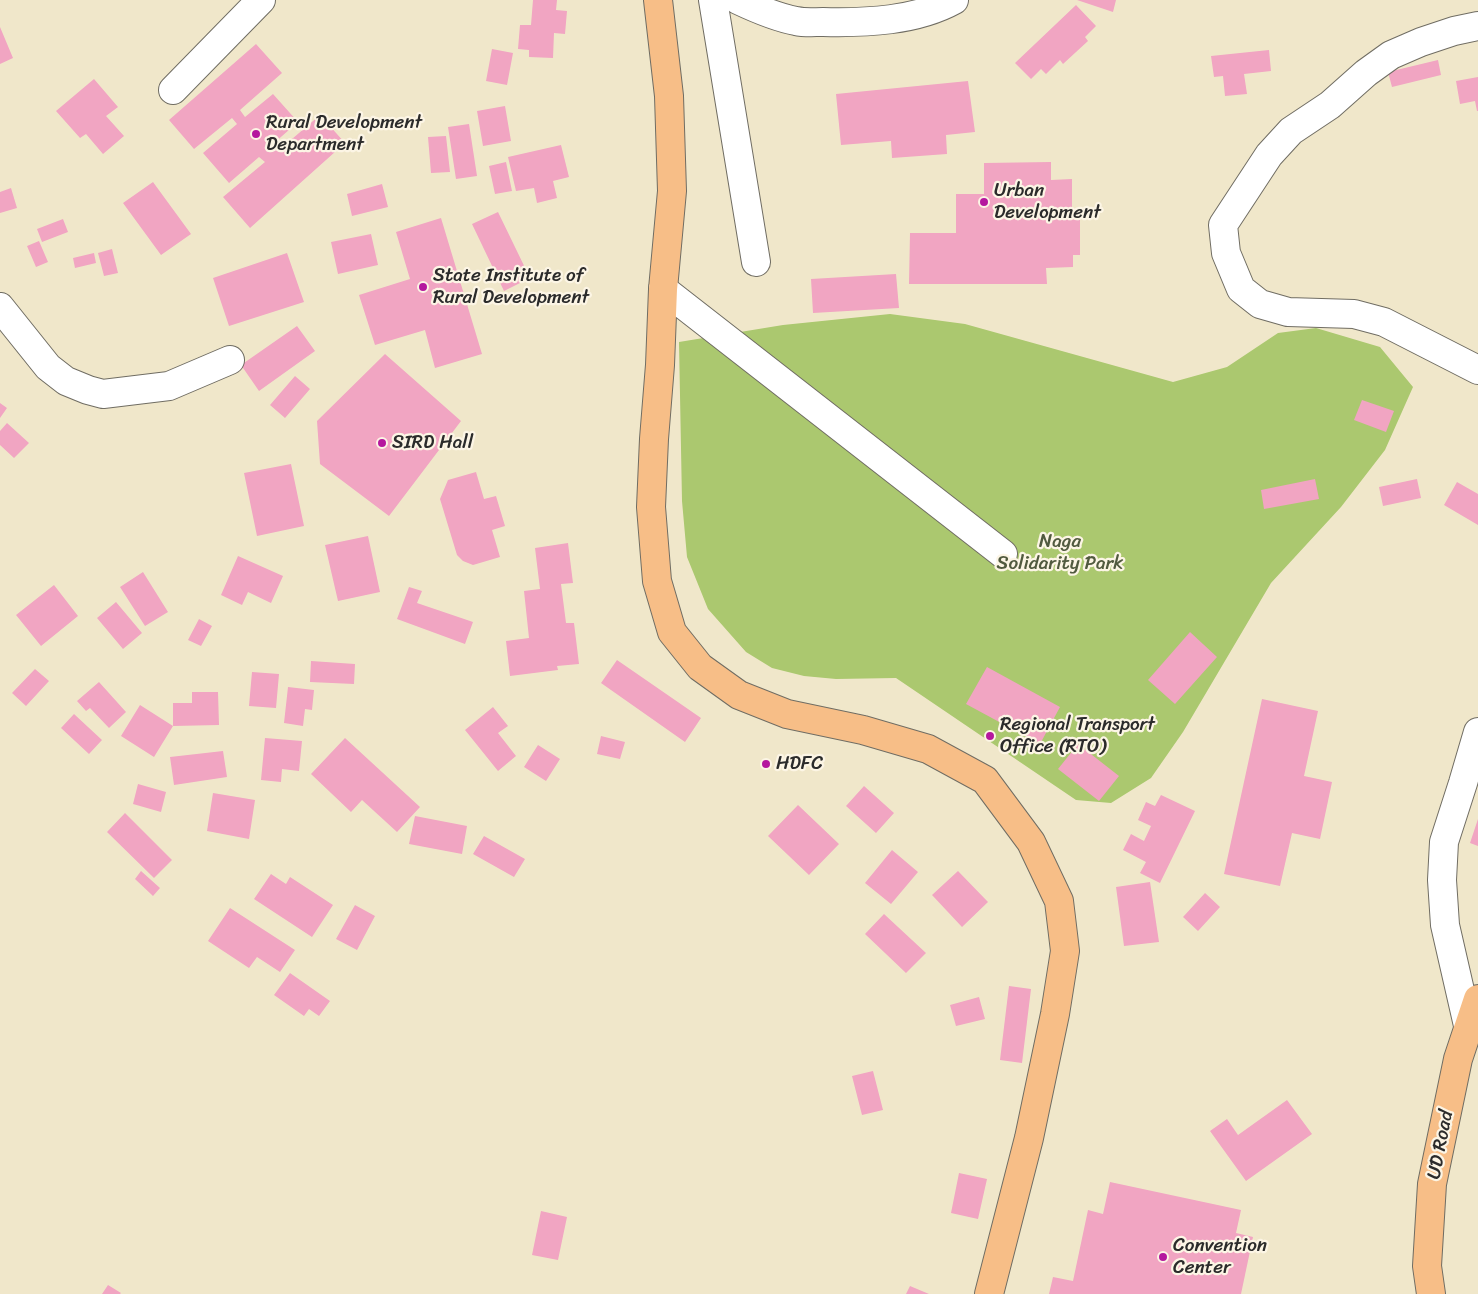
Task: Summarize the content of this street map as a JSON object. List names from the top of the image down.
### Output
{
  "streets": {
    "main road": ["UD Road"]
  },
  "parks": ["Naga Solidarity Park"],
  "places": [
    "Rural Development Department",
    "Urban Development",
    "State Institute of Rural Development",
    "SIRD Hall",
    "Regional Transport Office (RTO)",
    "HDFC",
    "Convention Center"
  ]
}
